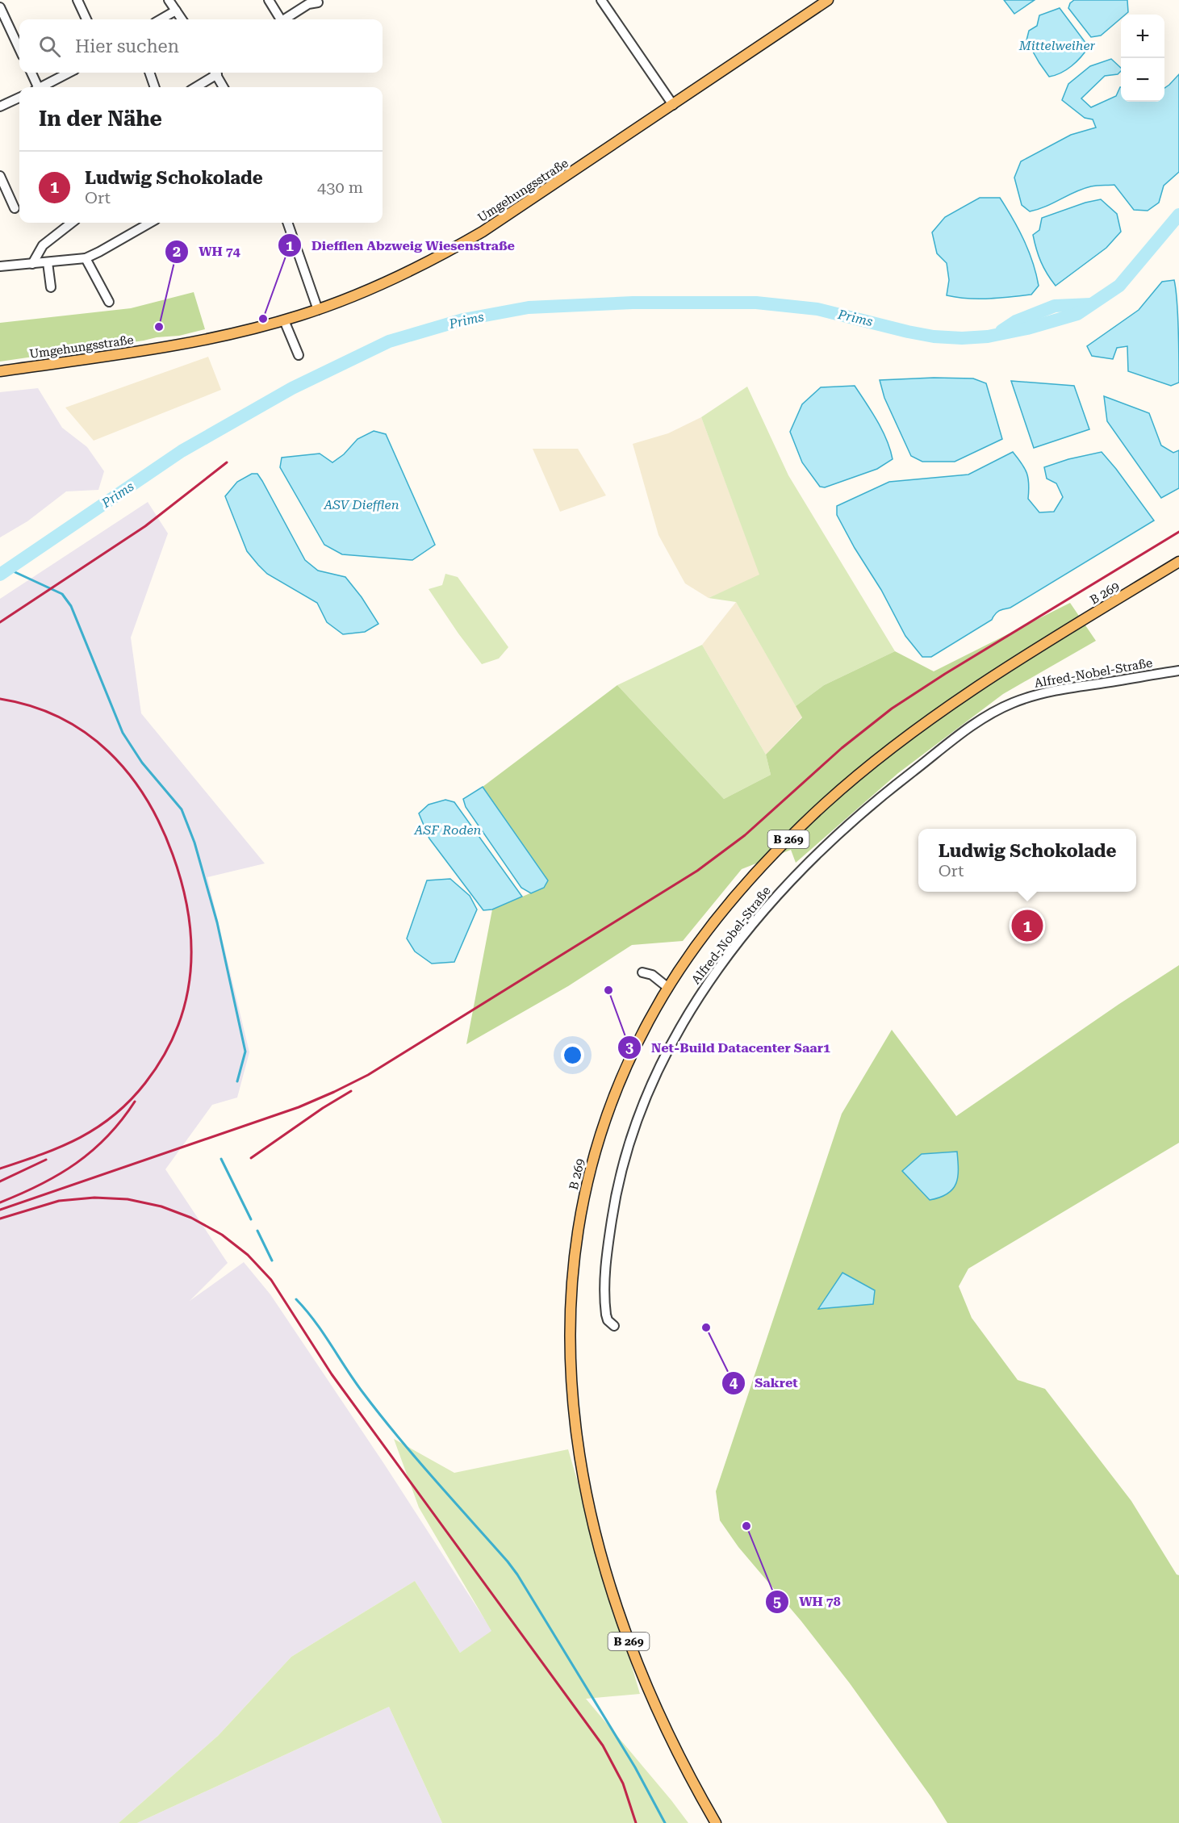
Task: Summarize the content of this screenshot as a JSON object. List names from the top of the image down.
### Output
{
  "streets": {
    "main road": ["Umgehungsstraße", "B 269"],
    "street": ["Alfred-Nobel-Straße"]
  },
  "water": [
    "Mittelweiher",
    "Prims",
    "ASV Diefflen",
    "ASF Roden"
  ],
  "places": [
    "Diefflen Abzweig Wiesenstraße",
    "WH 74",
    "Net-Build Datacenter Saar1",
    "Sakret",
    "WH 78"
  ],
  "page": {
    "map_buttons": ["+", "−"],
    "search": "Hier suchen",
    "heading": "In der Nähe",
    "list": [
      {
        "mark": "1",
        "name": "Ludwig Schokolade",
        "note": "Ort",
        "value": "430 m"
      }
    ],
    "popup": ["Ludwig Schokolade", "Ort"],
    "pins": "1"
  }
}
